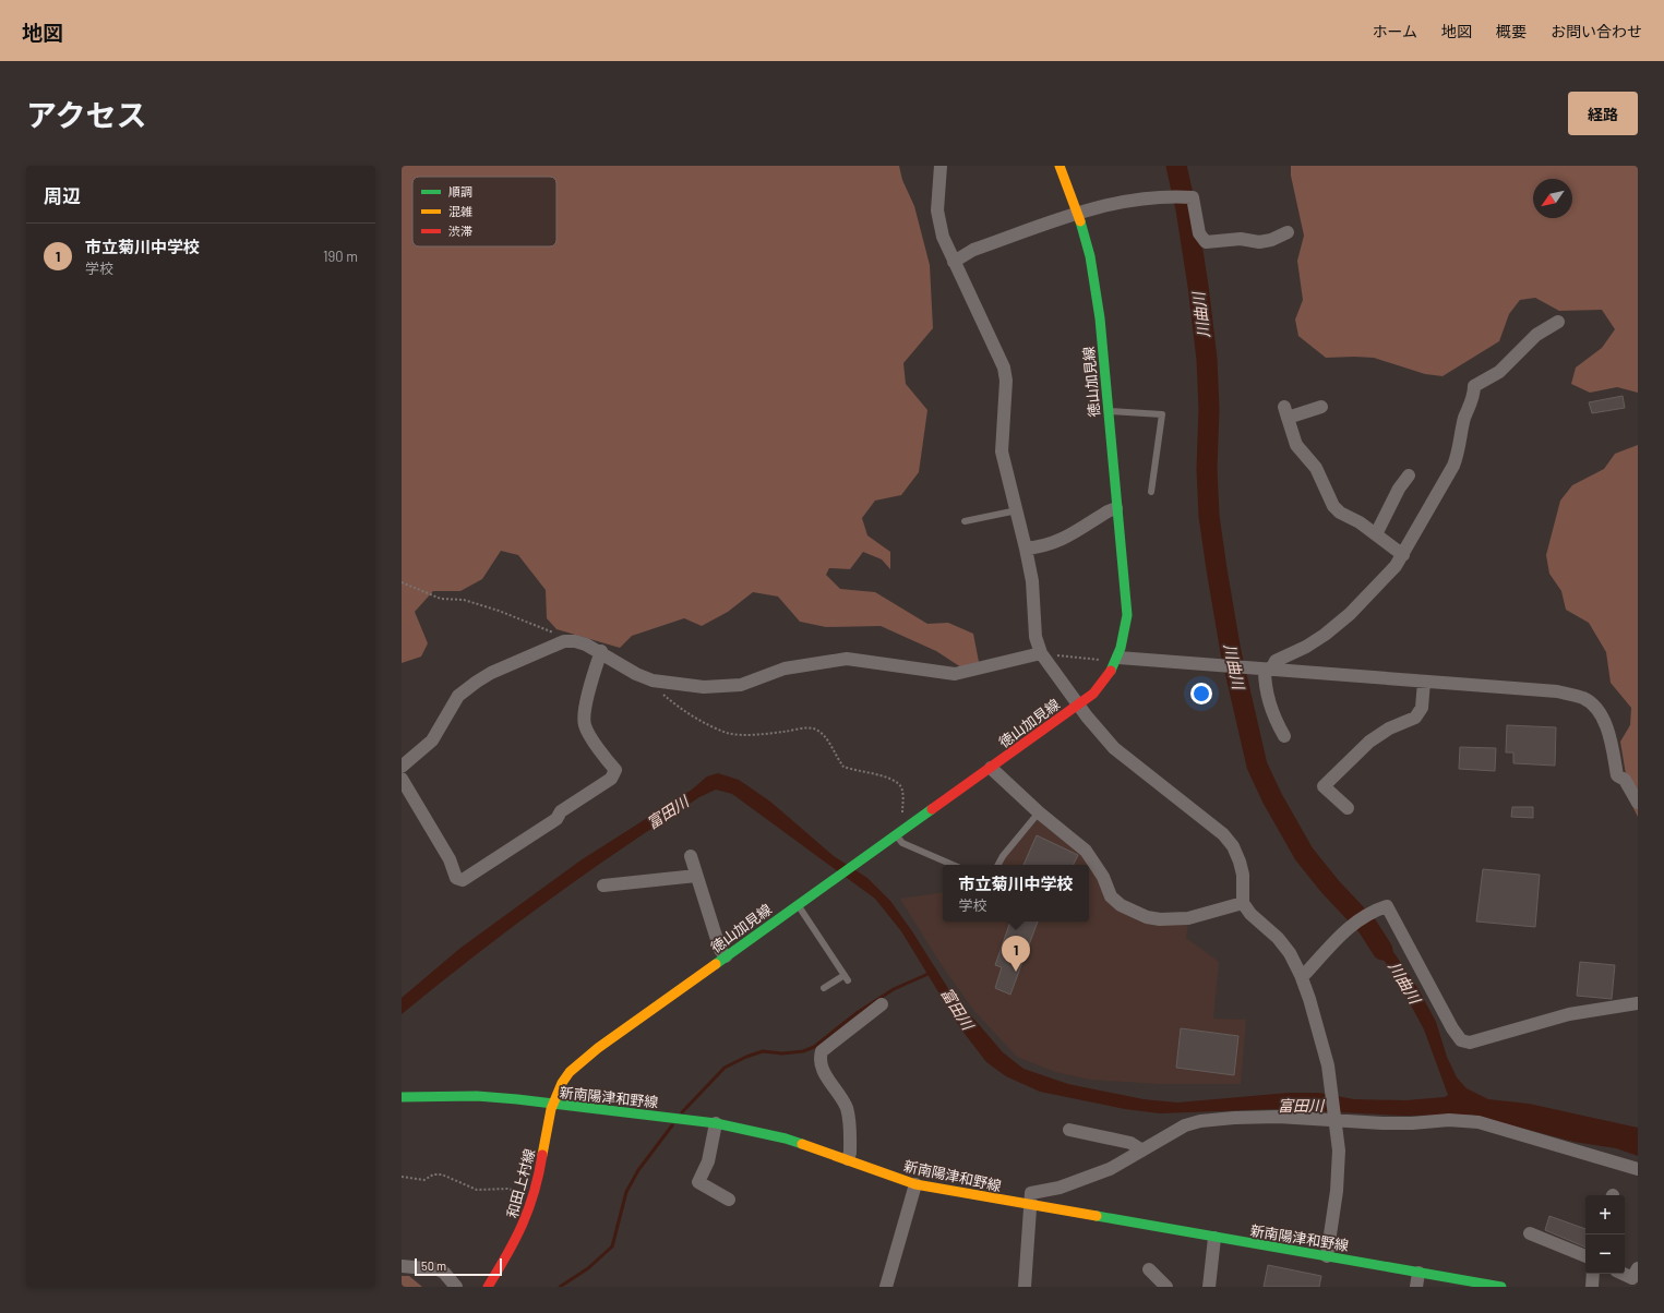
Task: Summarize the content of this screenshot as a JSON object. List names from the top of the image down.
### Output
{
  "streets": {
    "main road": ["徳山加見線", "新南陽津和野線", "和田上村線"]
  },
  "crossings": [
    ["徳山加見線", "新南陽津和野線"],
    ["徳山加見線", "和田上村線"],
    ["新南陽津和野線", "和田上村線"]
  ],
  "water": ["川曲川", "富田川"],
  "legend": ["順調", "混雑", "渋滞"],
  "scale_bar": "50 m",
  "north": "bottom left",
  "page": {
    "header": "地図",
    "nav": [
      "ホーム",
      "地図",
      "概要",
      "お問い合わせ"
    ],
    "title": "アクセス",
    "buttons": "経路",
    "heading": "周辺",
    "list": [
      {
        "mark": "1",
        "name": "市立菊川中学校",
        "note": "学校",
        "value": "190 m"
      }
    ],
    "popup": ["市立菊川中学校", "学校"],
    "pins": "1",
    "map_buttons": ["+", "−"],
    "scale": "50 m"
  }
}
